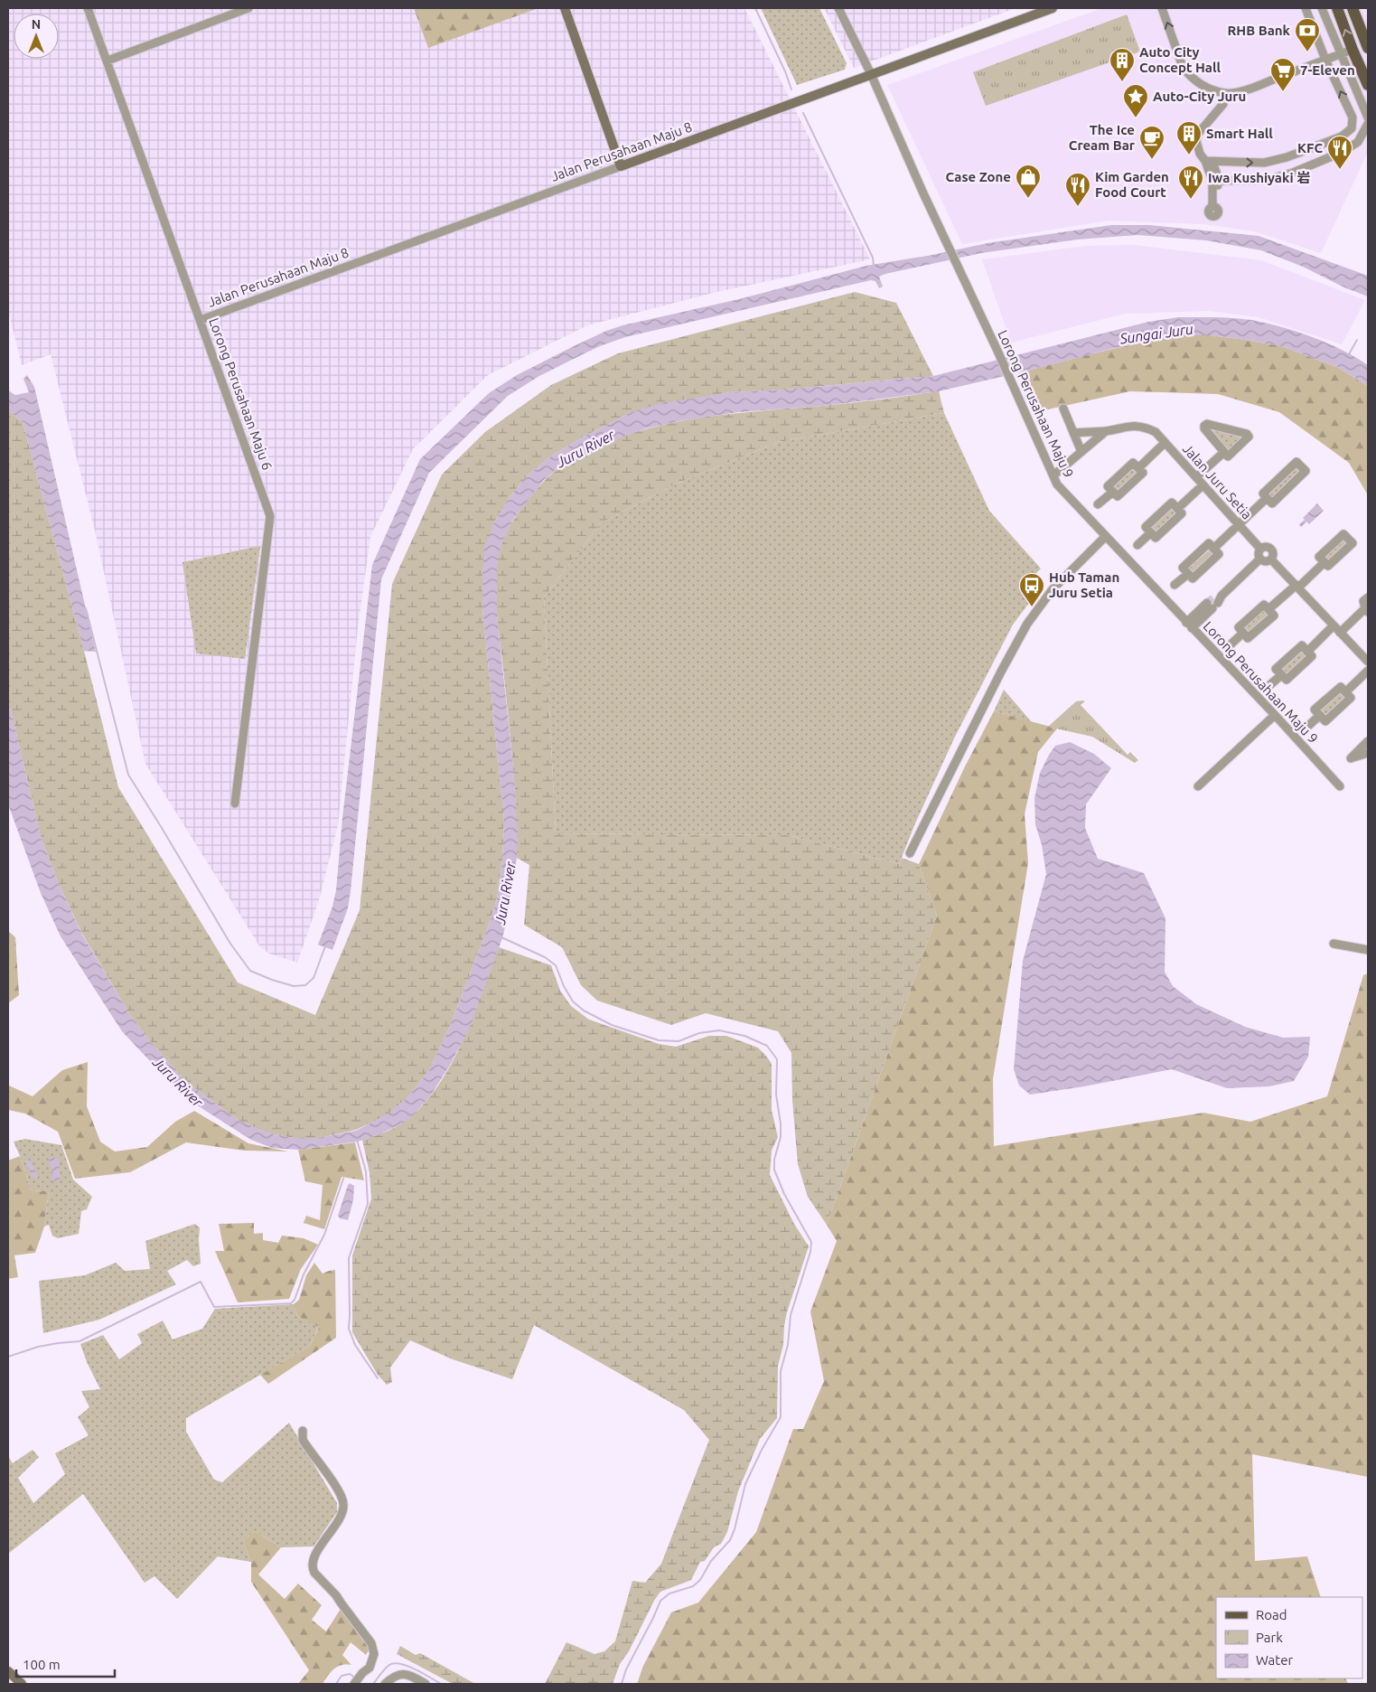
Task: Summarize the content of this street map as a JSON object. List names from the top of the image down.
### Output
{
  "streets": {
    "street": [
      "Jalan Perusahaan Maju 8",
      "Lorong Perusahaan Maju 6",
      "Lorong Perusahaan Maju 9",
      "Jalan Juru Setia"
    ]
  },
  "crossings": [
    ["Jalan Perusahaan Maju 8", "Lorong Perusahaan Maju 6"],
    ["Jalan Perusahaan Maju 8", "Lorong Perusahaan Maju 9"]
  ],
  "water": ["Sungai Juru", "Juru River"],
  "places": {
    "bank": ["RHB Bank"],
    "building": ["Auto City Concept Hall", "Smart Hall"],
    "supermarket": ["7-Eleven"],
    "place": ["Auto-City Juru"],
    "cafe": ["The Ice Cream Bar"],
    "restaurant": ["KFC", "Iwa Kushiyaki 岩", "Kim Garden Food Court"],
    "shop": ["Case Zone"],
    "bus stop": ["Hub Taman Juru Setia"]
  },
  "legend": ["Road", "Park", "Water"],
  "scale_bar": "100 m",
  "north": "top"
}
